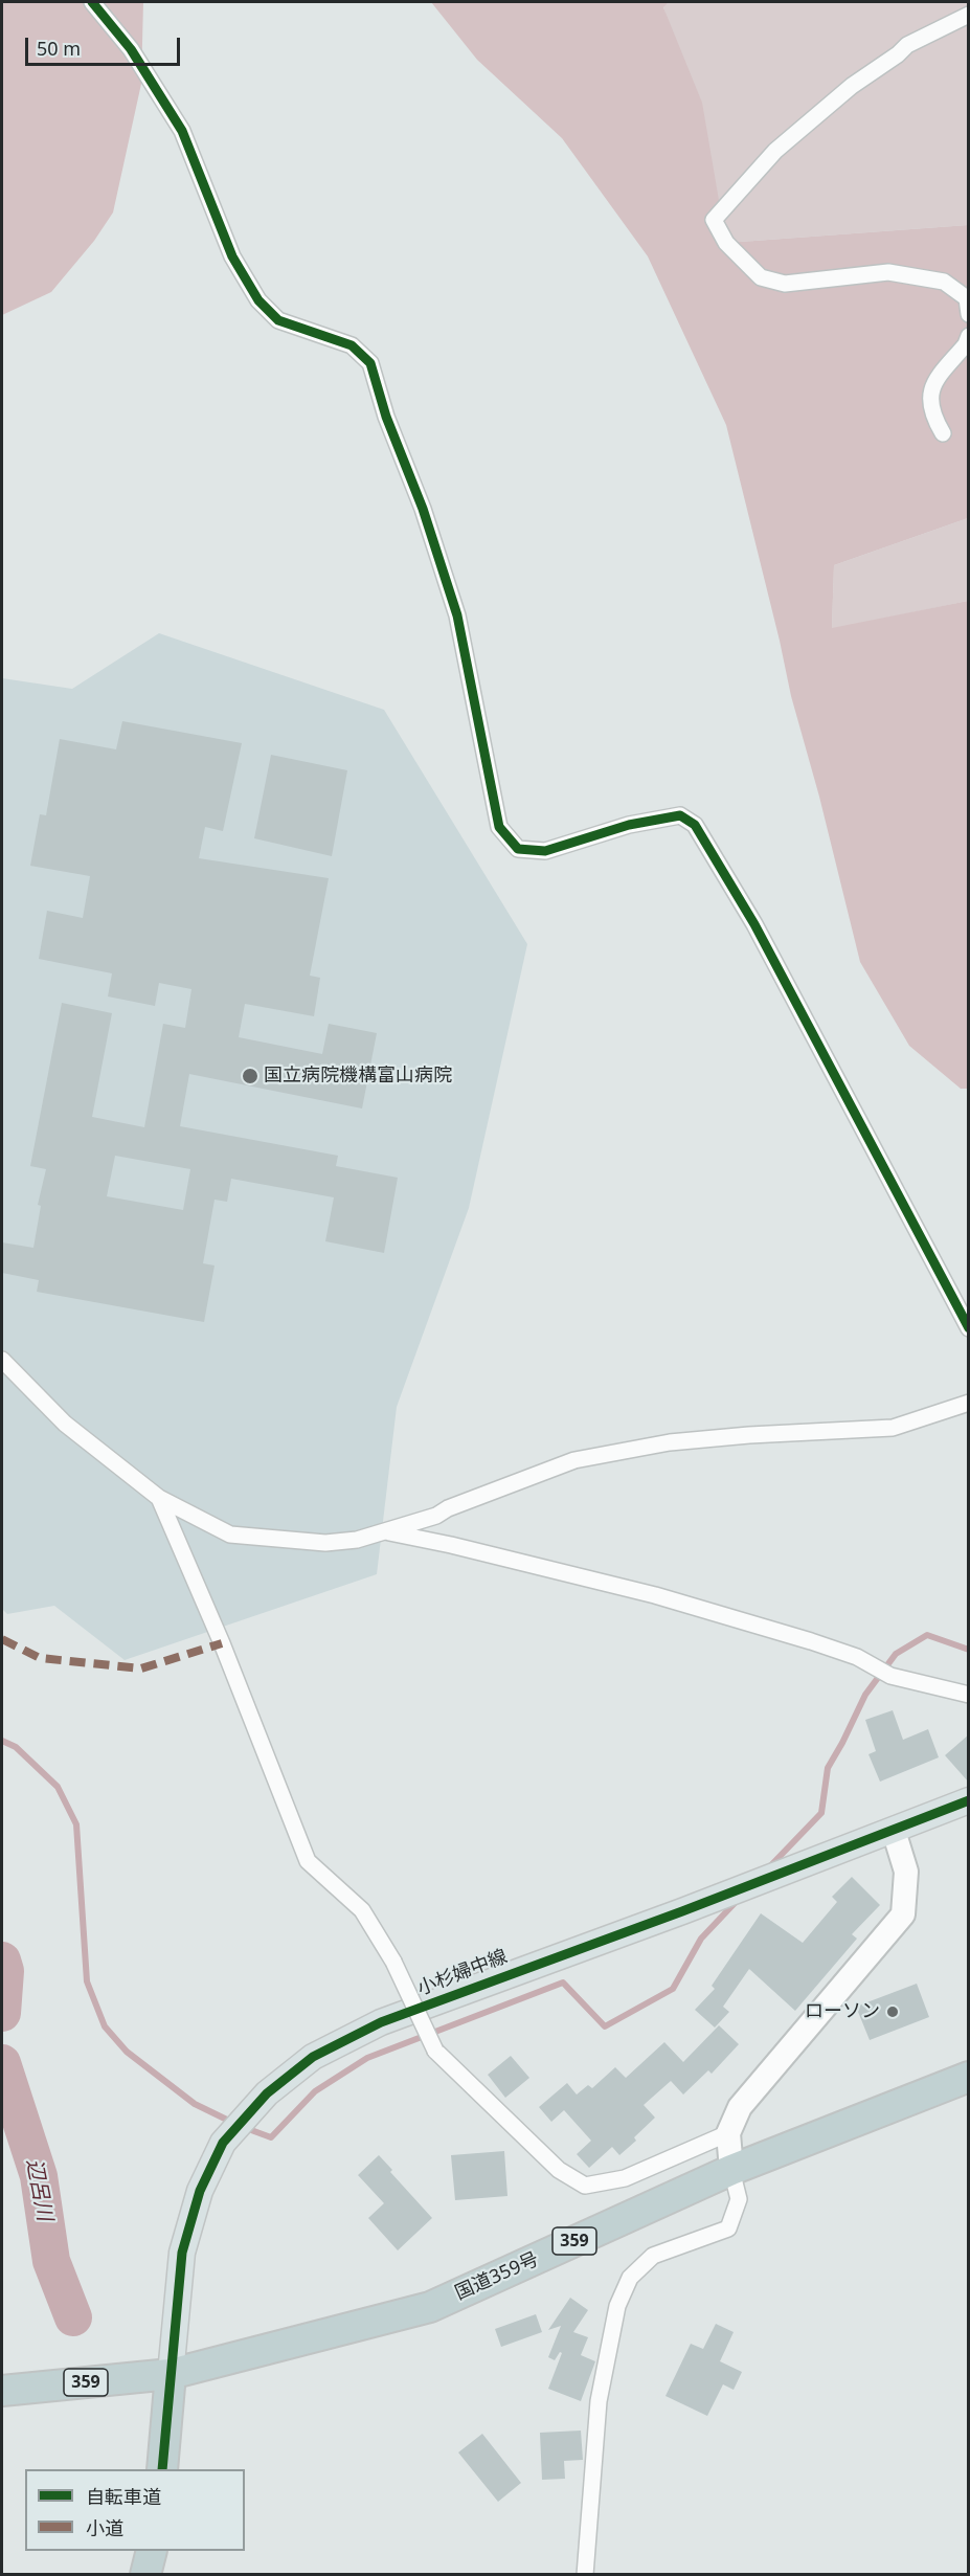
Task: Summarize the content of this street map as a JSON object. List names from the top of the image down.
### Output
{
  "streets": {
    "highway": ["359", "国道359号"],
    "main road": ["小杉婦中線"]
  },
  "crossings": [
    ["小杉婦中線", "国道359号"]
  ],
  "water": ["辺呂川"],
  "places": ["国立病院機構富山病院", "ローソン"],
  "legend": ["自転車道", "小道"],
  "scale_bar": "50 m"
}
